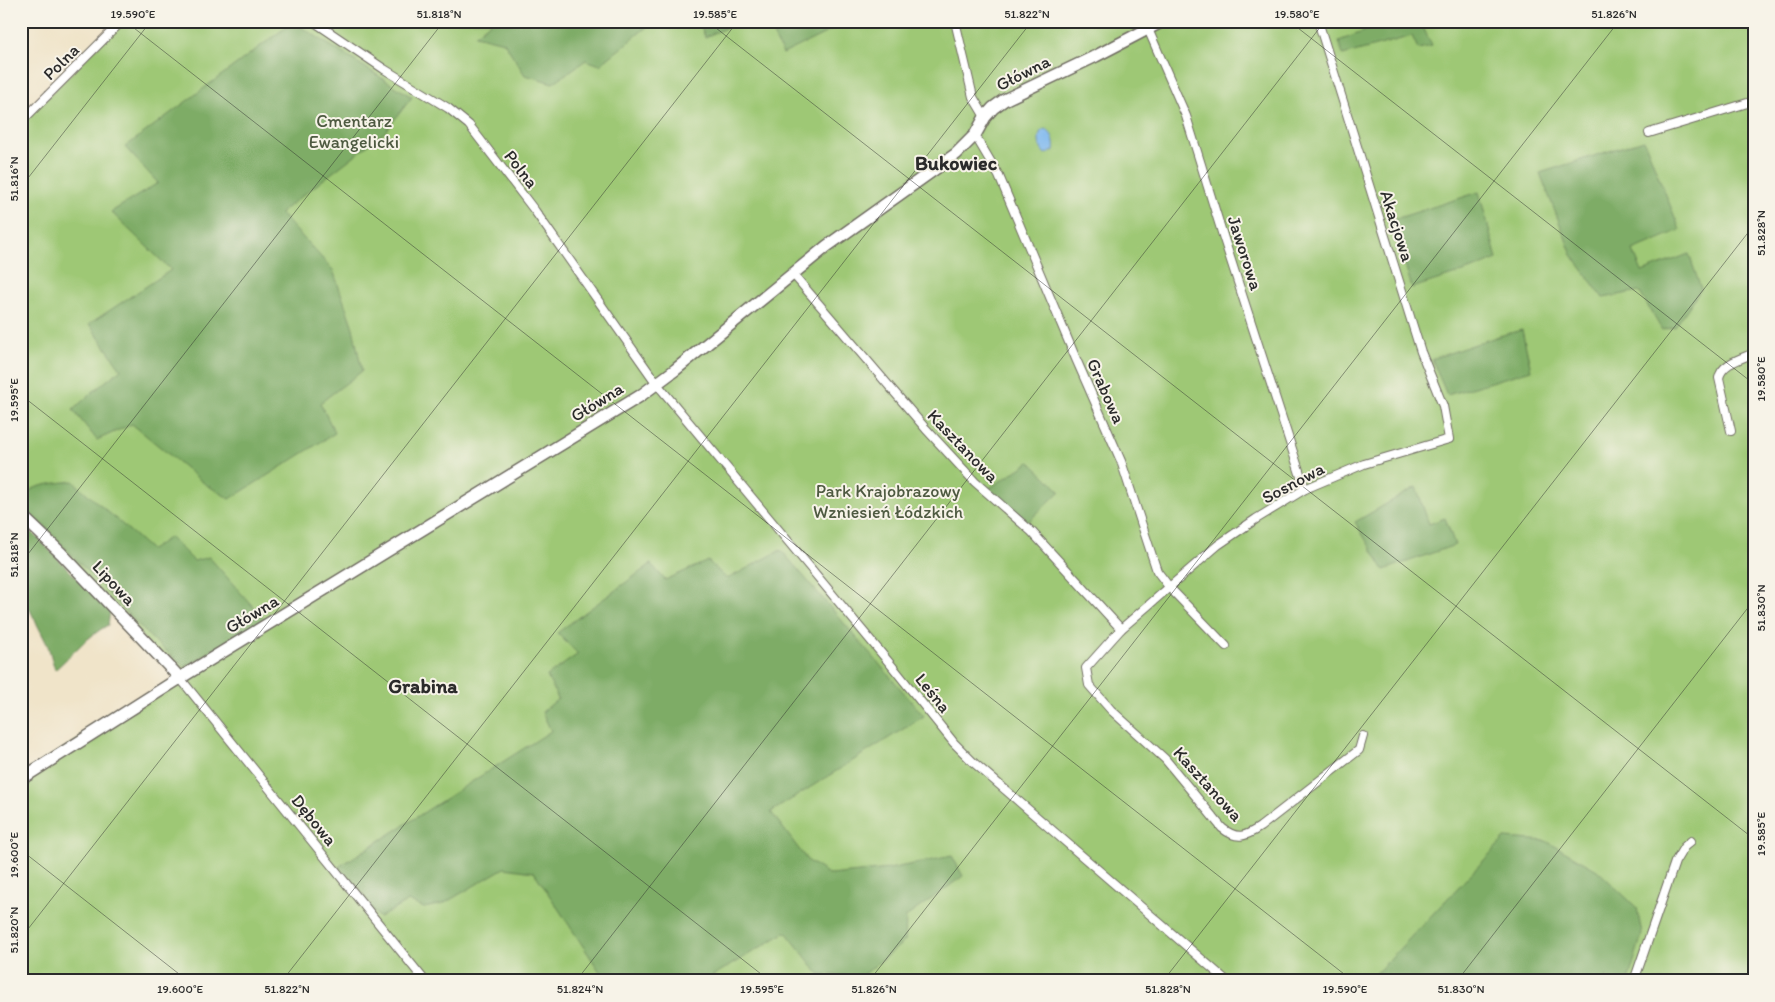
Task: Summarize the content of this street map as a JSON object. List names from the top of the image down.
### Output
{
  "streets": {
    "street": [
      "Polna",
      "Główna",
      "Akacjowa",
      "Jaworowa",
      "Grabowa",
      "Kasztanowa",
      "Sosnowa",
      "Lipowa",
      "Leśna",
      "Dębowa"
    ]
  },
  "crossings": [
    ["Polna", "Główna"],
    ["Polna", "Leśna"],
    ["Główna", "Jaworowa"],
    ["Główna", "Grabowa"],
    ["Główna", "Kasztanowa"],
    ["Główna", "Lipowa"],
    ["Główna", "Leśna"],
    ["Główna", "Dębowa"],
    ["Akacjowa", "Sosnowa"],
    ["Jaworowa", "Sosnowa"],
    ["Grabowa", "Kasztanowa"],
    ["Grabowa", "Sosnowa"],
    ["Kasztanowa", "Sosnowa"],
    ["Lipowa", "Dębowa"]
  ],
  "districts": ["Bukowiec", "Grabina"],
  "parks": ["Cmentarz Ewangelicki", "Park Krajobrazowy Wzniesień Łódzkich"],
  "coordinates": [
    "19.590°E",
    "51.818°N",
    "19.585°E",
    "51.822°N",
    "19.580°E",
    "51.826°N",
    "51.816°N",
    "51.828°N",
    "19.595°E",
    "51.830°N",
    "19.600°E",
    "51.820°N",
    "51.824°N"
  ]
}
